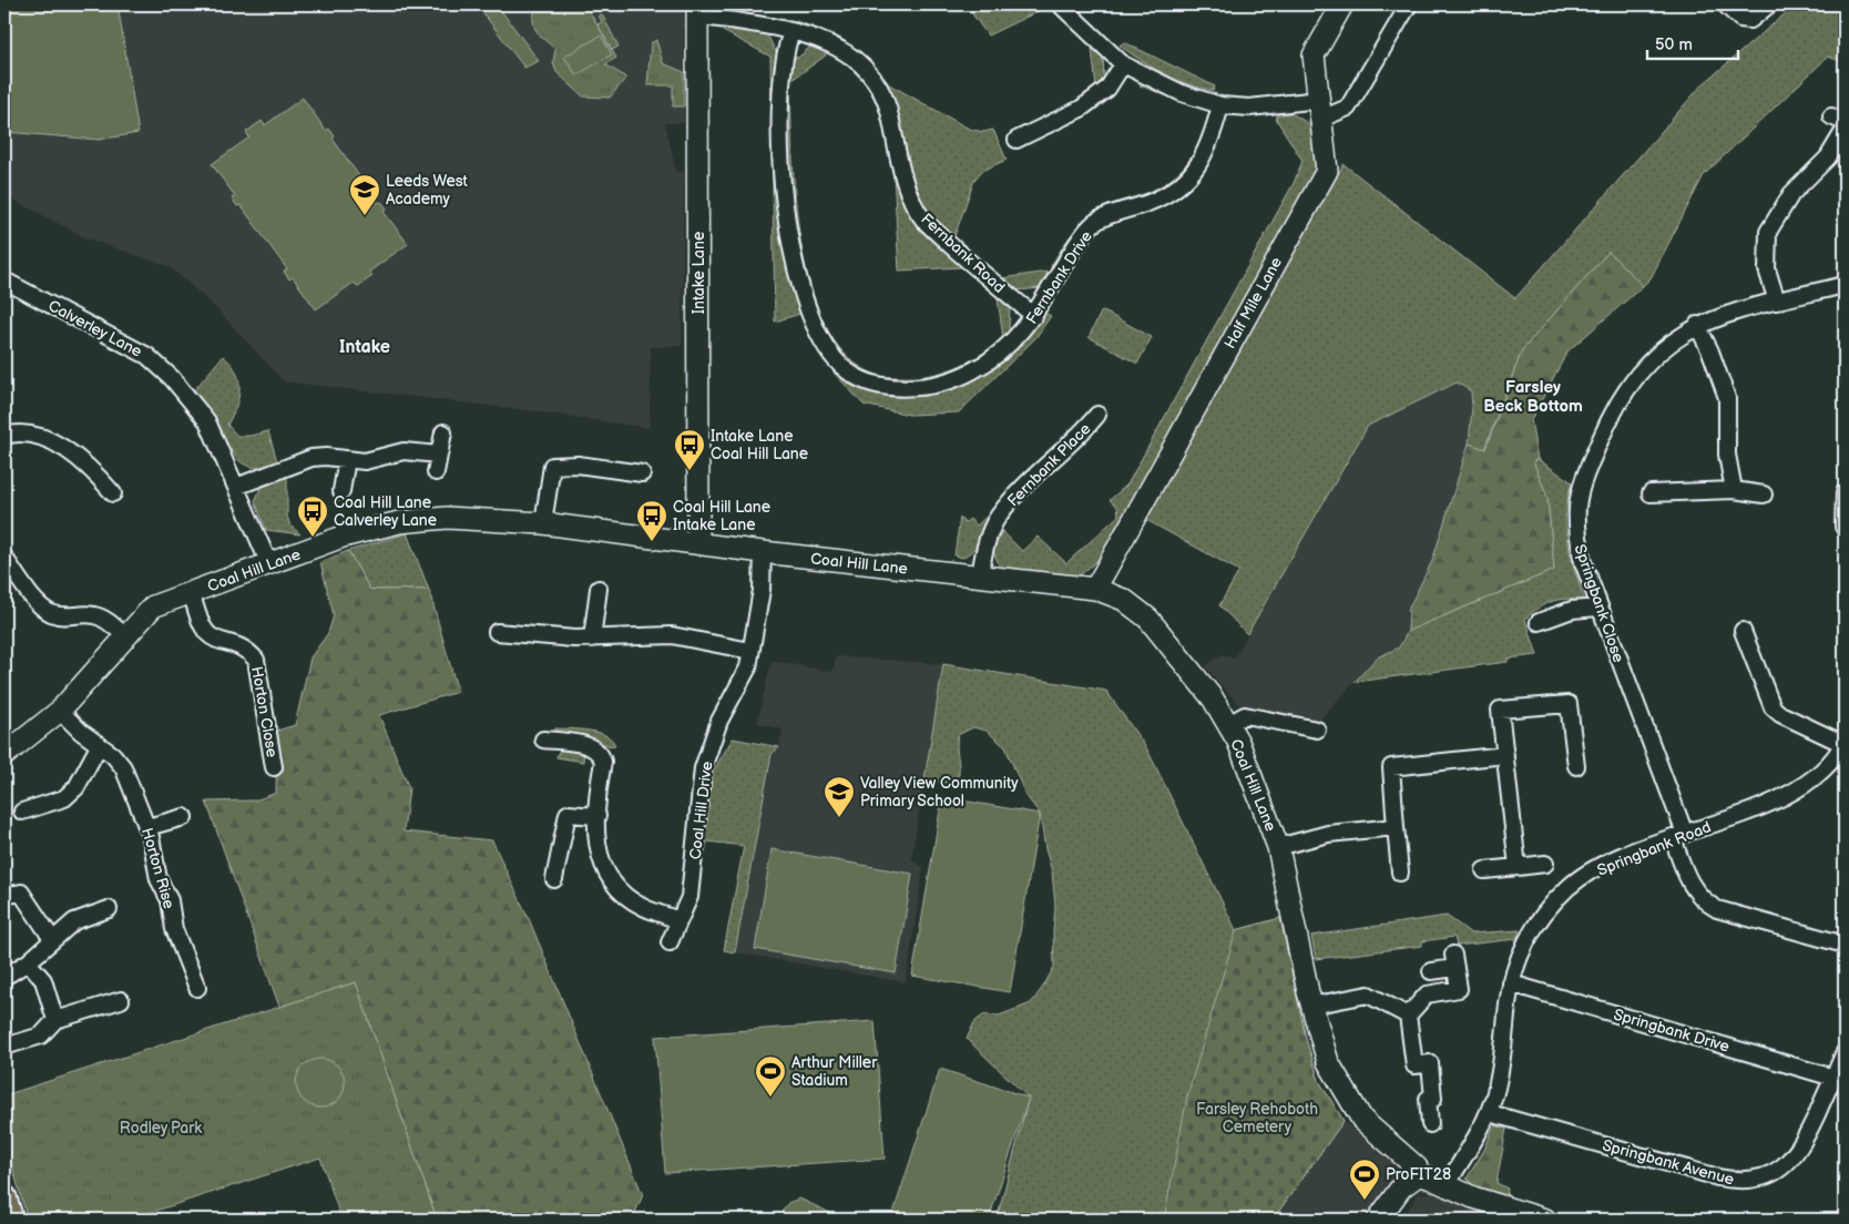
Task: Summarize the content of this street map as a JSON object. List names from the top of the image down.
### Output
{
  "streets": {
    "street": [
      "Fernbank Road",
      "Intake Lane",
      "Fernbank Drive",
      "Half Mile Lane",
      "Calverley Lane",
      "Fernbank Place",
      "Coal Hill Lane",
      "Springbank Close",
      "Horton Close",
      "Coal Hill Drive",
      "Springbank Road",
      "Horton Rise",
      "Springbank Drive",
      "Springbank Avenue"
    ]
  },
  "crossings": [
    ["Fernbank Road", "Intake Lane"],
    ["Fernbank Road", "Fernbank Drive"],
    ["Intake Lane", "Coal Hill Lane"],
    ["Half Mile Lane", "Coal Hill Lane"],
    ["Calverley Lane", "Coal Hill Lane"],
    ["Fernbank Place", "Coal Hill Lane"],
    ["Coal Hill Lane", "Horton Close"],
    ["Coal Hill Lane", "Coal Hill Drive"],
    ["Coal Hill Lane", "Horton Rise"],
    ["Springbank Close", "Springbank Road"],
    ["Springbank Road", "Springbank Drive"],
    ["Springbank Road", "Springbank Avenue"],
    ["Springbank Drive", "Springbank Avenue"]
  ],
  "districts": ["Intake", "Farsley Beck Bottom"],
  "parks": ["Farsley Rehoboth Cemetery", "Rodley Park"],
  "places": {
    "school or university": ["Leeds West Academy", "Valley View Community Primary School"],
    "bus stop": ["Intake Lane Coal Hill Lane", "Coal Hill Lane Calverley Lane", "Coal Hill Lane Intake Lane"],
    "sports": ["Arthur Miller Stadium", "ProFIT28"]
  },
  "scale_bar": "50 m"
}
